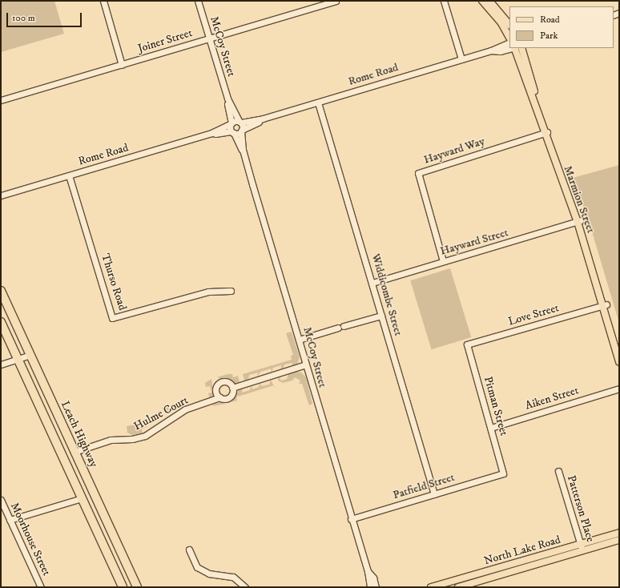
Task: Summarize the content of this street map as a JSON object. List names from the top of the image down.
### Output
{
  "streets": {
    "highway": ["Leach Highway"],
    "main road": ["Marmion Street", "North Lake Road"],
    "street": [
      "Joiner Street",
      "McCoy Street",
      "Rome Road",
      "Hayward Way",
      "Hayward Street",
      "Thurso Road",
      "Widdicombe Street",
      "Love Street",
      "Aiken Street",
      "Pitman Street",
      "Hulme Court",
      "Patfield Street",
      "Patterson Place",
      "Moorhouse Street"
    ]
  },
  "crossings": [
    ["Joiner Street", "McCoy Street"],
    ["McCoy Street", "Rome Road"],
    ["McCoy Street", "Patfield Street"],
    ["Rome Road", "Thurso Road"],
    ["Rome Road", "Widdicombe Street"],
    ["Hayward Way", "Marmion Street"],
    ["Hayward Way", "Hayward Street"],
    ["Marmion Street", "Hayward Street"],
    ["Marmion Street", "Love Street"],
    ["Hayward Street", "Widdicombe Street"],
    ["Widdicombe Street", "Patfield Street"],
    ["Love Street", "Pitman Street"],
    ["Aiken Street", "Pitman Street"],
    ["Pitman Street", "Patfield Street"],
    ["Hulme Court", "Leach Highway"],
    ["Patterson Place", "North Lake Road"]
  ],
  "legend": ["Road", "Park"],
  "scale_bar": "100 m"
}
